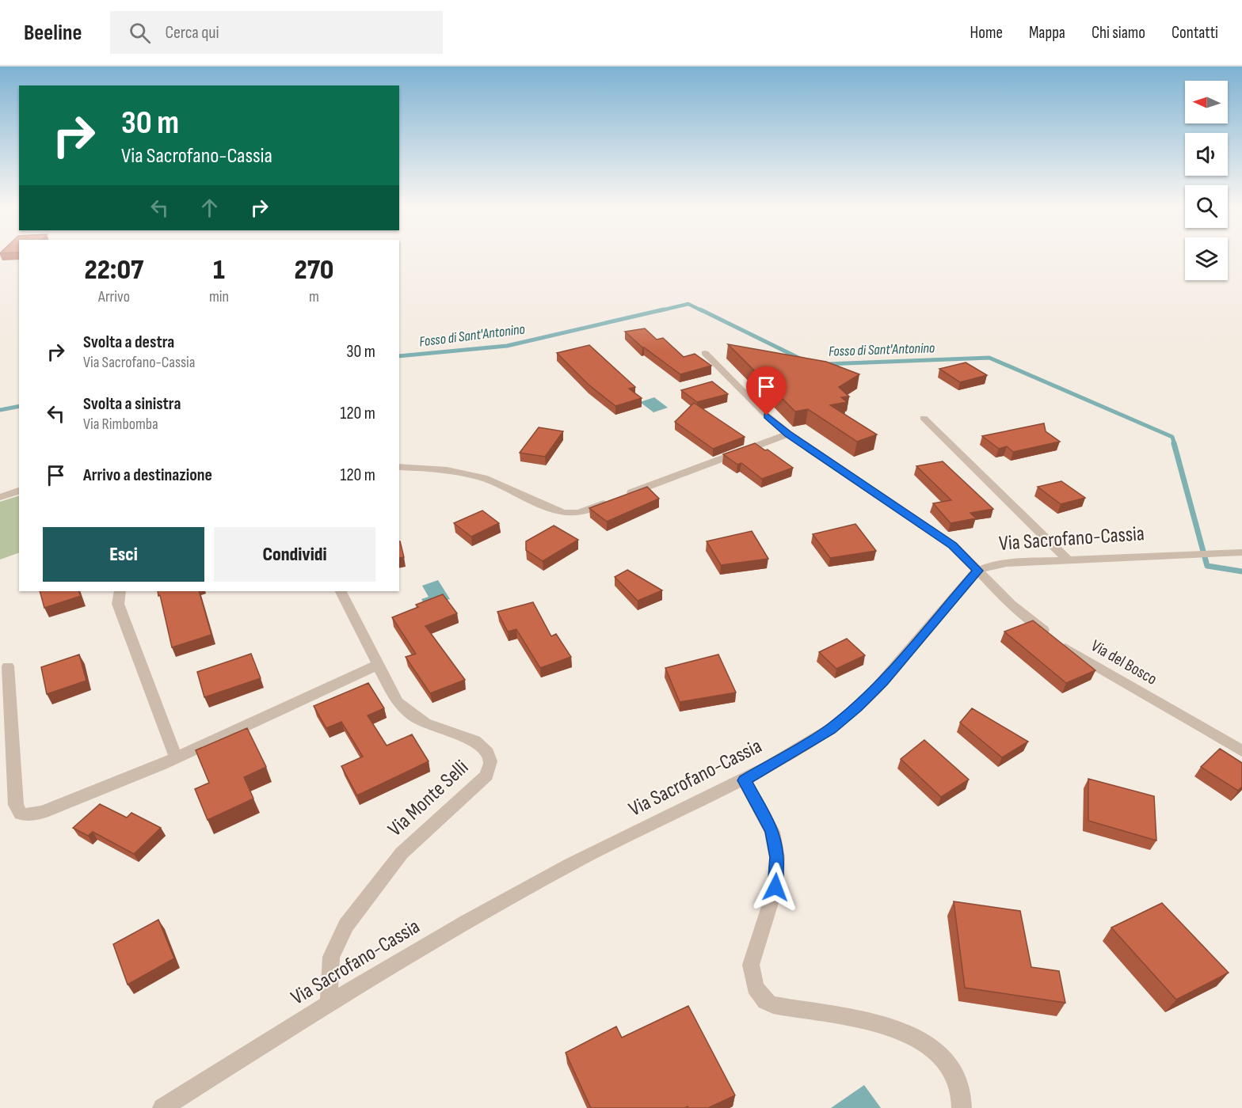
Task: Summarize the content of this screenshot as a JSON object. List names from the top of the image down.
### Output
{
  "streets": {
    "street": ["Via Sacrofano-Cassia", "Via del Bosco", "Via Monte Selli"]
  },
  "crossings": [
    ["Via Sacrofano-Cassia", "Via del Bosco"],
    ["Via Sacrofano-Cassia", "Via Monte Selli"]
  ],
  "water": ["Fosso di Sant'Antonino"],
  "north": "left",
  "page": {
    "header": "Beeline",
    "search": "Cerca qui",
    "nav": [
      "Home",
      "Mappa",
      "Chi siamo",
      "Contatti"
    ],
    "turn": ["30 m", "Via Sacrofano-Cassia"],
    "eta": [
      "22:07",
      "Arrivo",
      "1",
      "min",
      "270",
      "m"
    ],
    "list": [
      {
        "name": "Svolta a destra",
        "note": "Via Sacrofano-Cassia",
        "value": "30 m"
      },
      {
        "name": "Svolta a sinistra",
        "note": "Via Rimbomba",
        "value": "120 m"
      },
      {
        "name": "Arrivo a destinazione",
        "value": "120 m"
      }
    ],
    "buttons": ["Esci", "Condividi"]
  }
}
